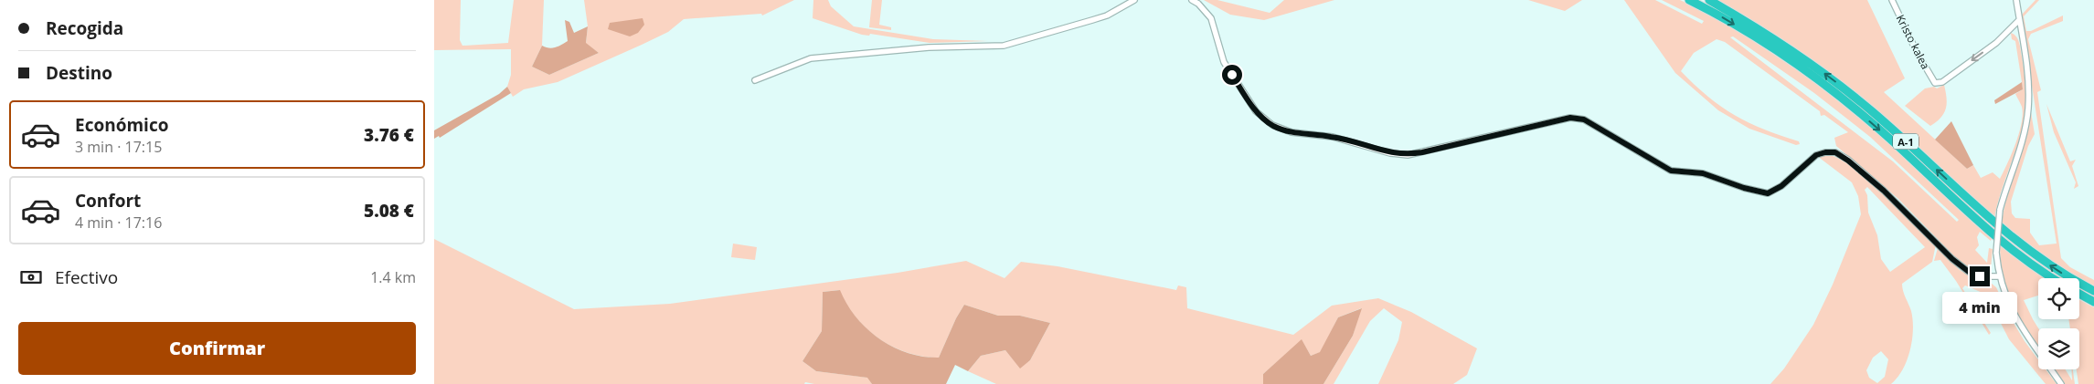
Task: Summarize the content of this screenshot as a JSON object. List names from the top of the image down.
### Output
{
  "streets": {
    "highway": ["A-1"],
    "street": ["Kristo kalea"]
  },
  "page": {
    "banner": ["Recogida", "Destino"],
    "list": [
      {
        "name": "Económico",
        "note": "3 min · 17:15",
        "value": "3.76 €"
      },
      {
        "name": "Confort",
        "note": "4 min · 17:16",
        "value": "5.08 €"
      }
    ],
    "pay": ["Efectivo", "1.4 km"],
    "bubble": "4 min",
    "buttons": "Confirmar"
  }
}
